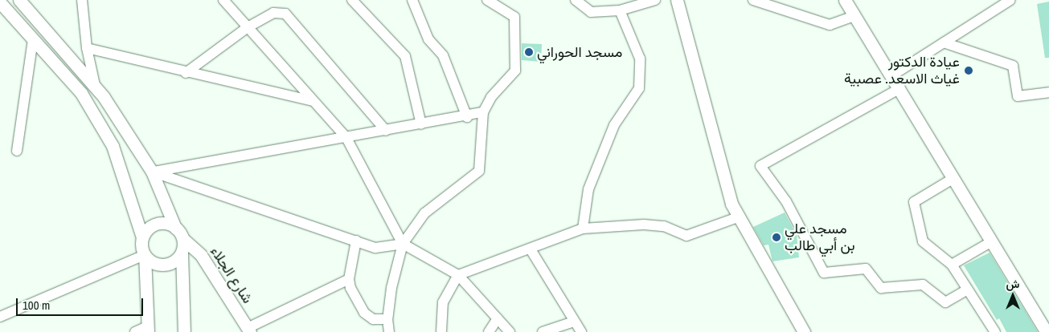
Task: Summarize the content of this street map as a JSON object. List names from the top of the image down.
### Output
{
  "streets": {
    "main road": ["شارع الجلاء"]
  },
  "places": ["مسجد الحوراني", "عيادة الدكتور غياث الاسعد. عصبية", "مسجد علي بن أبي طالب"],
  "scale_bar": "100 m",
  "north": "top"
}
